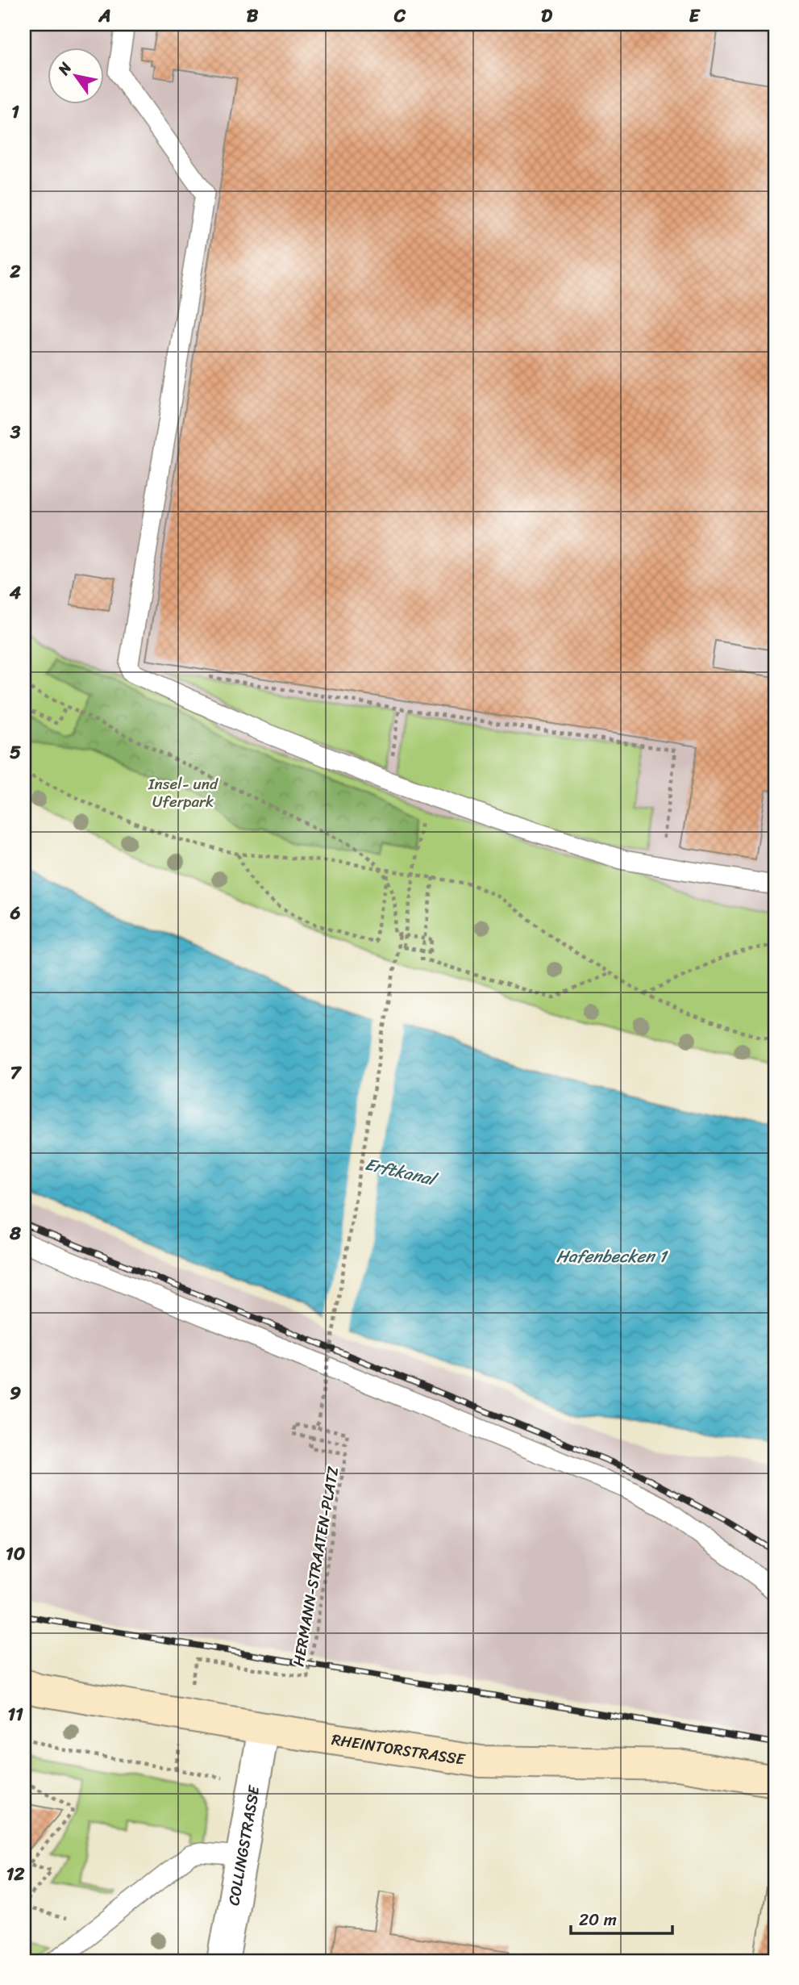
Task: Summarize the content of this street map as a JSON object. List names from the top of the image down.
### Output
{
  "streets": {
    "main road": ["RHEINTORSTRASSE"],
    "street": ["COLLINGSTRASSE"],
    "path": ["HERMANN-STRAATEN-PLATZ"]
  },
  "crossings": [
    ["RHEINTORSTRASSE", "COLLINGSTRASSE"]
  ],
  "water": ["Erftkanal", "Hafenbecken 1"],
  "parks": ["Insel- und Uferpark"],
  "scale_bar": "20 m",
  "north": "top left",
  "grid": {
    "columns": [
      "A",
      "B",
      "C",
      "D",
      "E"
    ],
    "rows": [
      "1",
      "2",
      "3",
      "4",
      "5",
      "6",
      "7",
      "8",
      "9",
      "10",
      "11",
      "12"
    ]
  }
}
